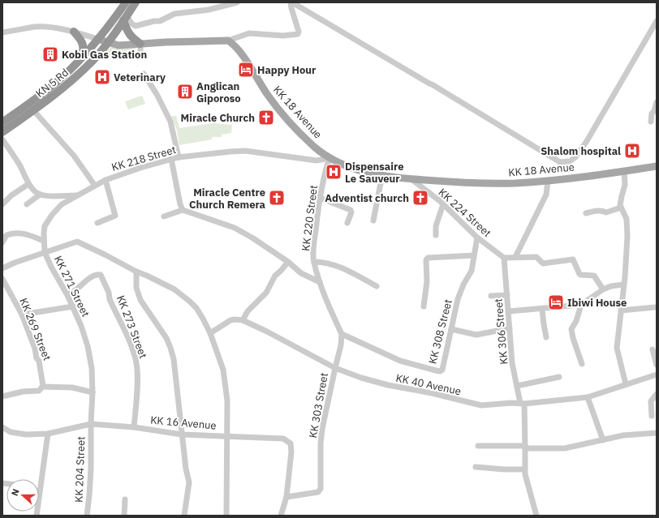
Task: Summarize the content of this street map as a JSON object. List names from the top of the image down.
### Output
{
  "streets": {
    "highway": ["KN 5 Rd"],
    "main road": ["KK 18 Avenue"],
    "street": [
      "KK 218 Street",
      "KK 224 Street",
      "KK 220 Street",
      "KK 271 Street",
      "KK 273 Street",
      "KK 269 Street",
      "KK 308 Street",
      "KK 306 Street",
      "KK 40 Avenue",
      "KK 303 Street",
      "KK 16 Avenue",
      "KK 204 Street"
    ]
  },
  "crossings": [
    ["KK 18 Avenue", "KK 218 Street"],
    ["KK 18 Avenue", "KK 224 Street"],
    ["KK 18 Avenue", "KK 220 Street"],
    ["KK 218 Street", "KK 220 Street"],
    ["KK 218 Street", "KK 271 Street"],
    ["KK 224 Street", "KK 308 Street"],
    ["KK 224 Street", "KK 306 Street"],
    ["KK 220 Street", "KK 308 Street"],
    ["KK 271 Street", "KK 273 Street"],
    ["KK 271 Street", "KK 16 Avenue"],
    ["KK 271 Street", "KK 204 Street"],
    ["KK 273 Street", "KK 16 Avenue"],
    ["KK 306 Street", "KK 40 Avenue"],
    ["KK 40 Avenue", "KK 303 Street"],
    ["KK 303 Street", "KK 16 Avenue"],
    ["KK 16 Avenue", "KK 204 Street"]
  ],
  "places": {
    "building": ["Kobil Gas Station", "Anglican Giporoso"],
    "hotel": ["Happy Hour", "Ibiwi House"],
    "hospital": ["Veterinary", "Shalom hospital", "Dispensaire Le Sauveur"],
    "church": ["Miracle Church", "Miracle Centre Church Remera", "Adventist church"]
  },
  "north": "left"
}
